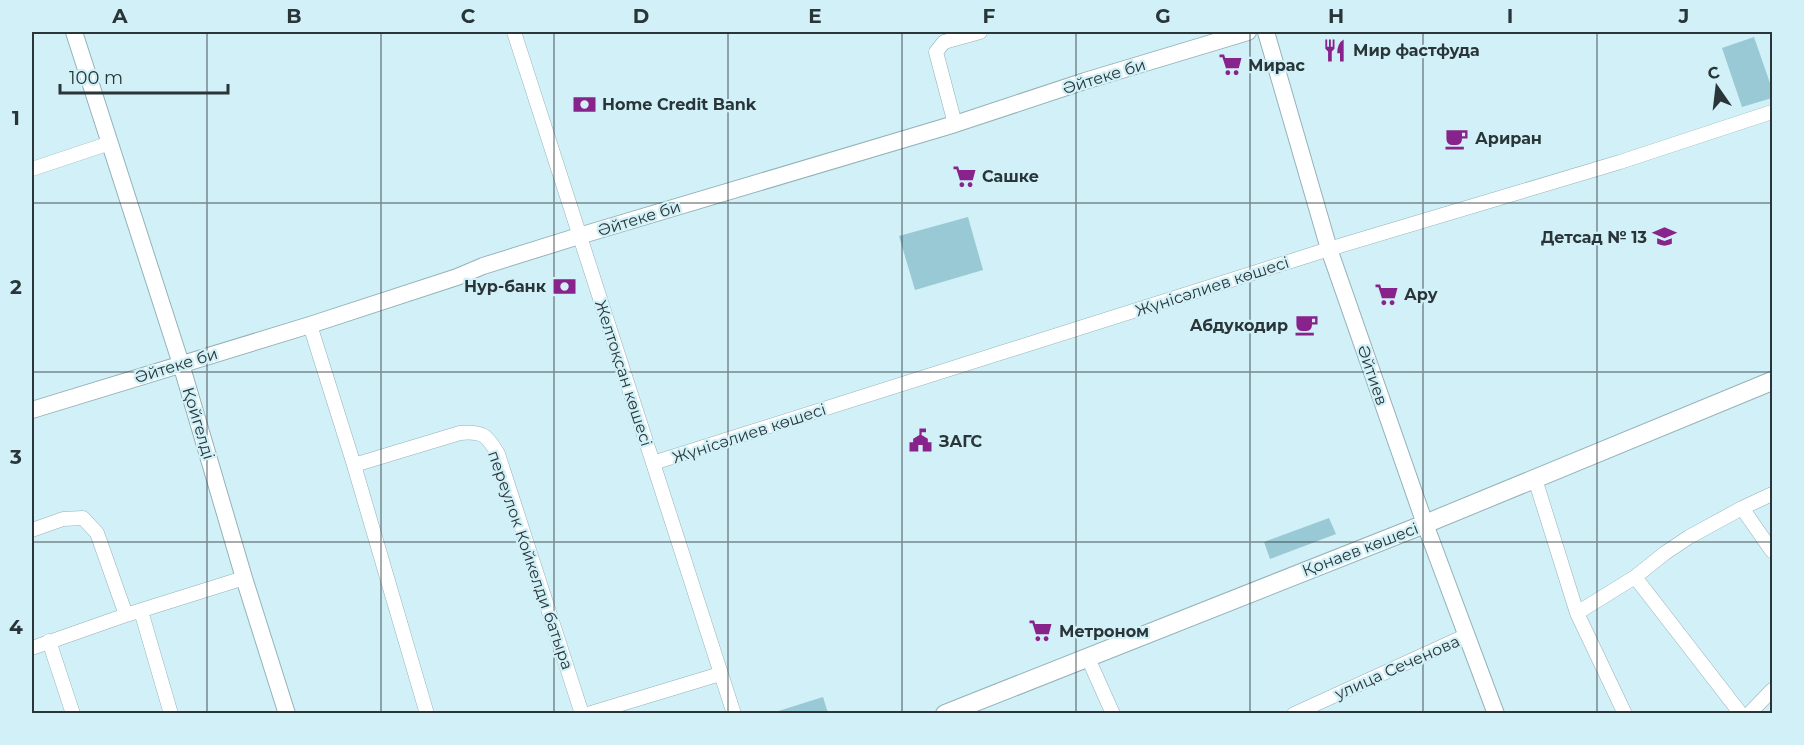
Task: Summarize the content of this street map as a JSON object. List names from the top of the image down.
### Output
{
  "streets": {
    "main road": ["Қонаев көшесі"],
    "street": [
      "Әйтеке би",
      "Жүнісәлиев көшесі",
      "Желтоқсан көшесі",
      "Әйтиев",
      "Қойгелді",
      "переулок Койкелди батыра",
      "улица Сеченова"
    ]
  },
  "crossings": [
    ["Әйтеке би", "Желтоқсан көшесі"],
    ["Әйтеке би", "Қойгелді"],
    ["Жүнісәлиев көшесі", "Желтоқсан көшесі"],
    ["Жүнісәлиев көшесі", "Әйтиев"],
    ["Әйтиев", "Қонаев көшесі"],
    ["Әйтиев", "улица Сеченова"]
  ],
  "places": {
    "restaurant": ["Мир фастфуда"],
    "supermarket": [
      "Мирас",
      "Сашке",
      "Ару",
      "Метроном"
    ],
    "bank": ["Home Credit Bank", "Нур-банк"],
    "cafe": ["Ариран", "Абдукодир"],
    "school or university": ["Детсад № 13"],
    "public building": ["ЗАГС"]
  },
  "scale_bar": "100 m",
  "north": "top",
  "grid": {
    "columns": [
      "A",
      "B",
      "C",
      "D",
      "E",
      "F",
      "G",
      "H",
      "I",
      "J"
    ],
    "rows": [
      "1",
      "2",
      "3",
      "4"
    ]
  }
}
